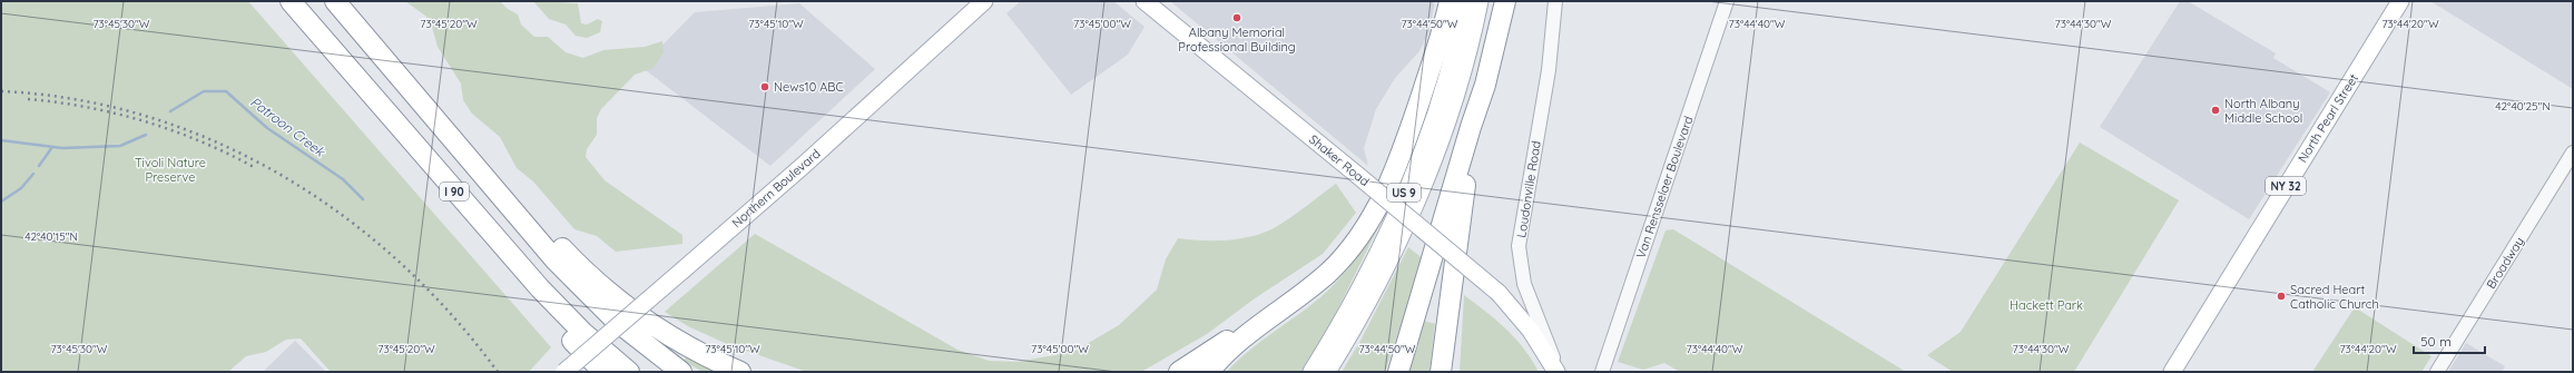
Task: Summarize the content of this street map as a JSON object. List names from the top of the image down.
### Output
{
  "streets": {
    "highway": ["I 90"],
    "main road": [
      "North Pearl Street",
      "Shaker Road",
      "NY 32",
      "Northern Boulevard",
      "US 9"
    ],
    "street": ["Van Rensselaer Boulevard", "Loudonville Road", "Broadway"]
  },
  "crossings": [
    ["Shaker Road", "Loudonville Road"]
  ],
  "water": ["Patroon Creek"],
  "parks": ["Tivoli Nature Preserve", "Hackett Park"],
  "places": [
    "Albany Memorial Professional Building",
    "News10 ABC",
    "North Albany Middle School",
    "Sacred Heart Catholic Church"
  ],
  "scale_bar": "50 m",
  "coordinates": [
    "73°45'20\"W",
    "73°45'10\"W",
    "73°45'00\"W",
    "73°44'50\"W",
    "73°44'40\"W",
    "73°44'30\"W",
    "73°45'30\"W",
    "73°44'20\"W",
    "42°40'25\"N",
    "42°40'15\"N"
  ]
}
